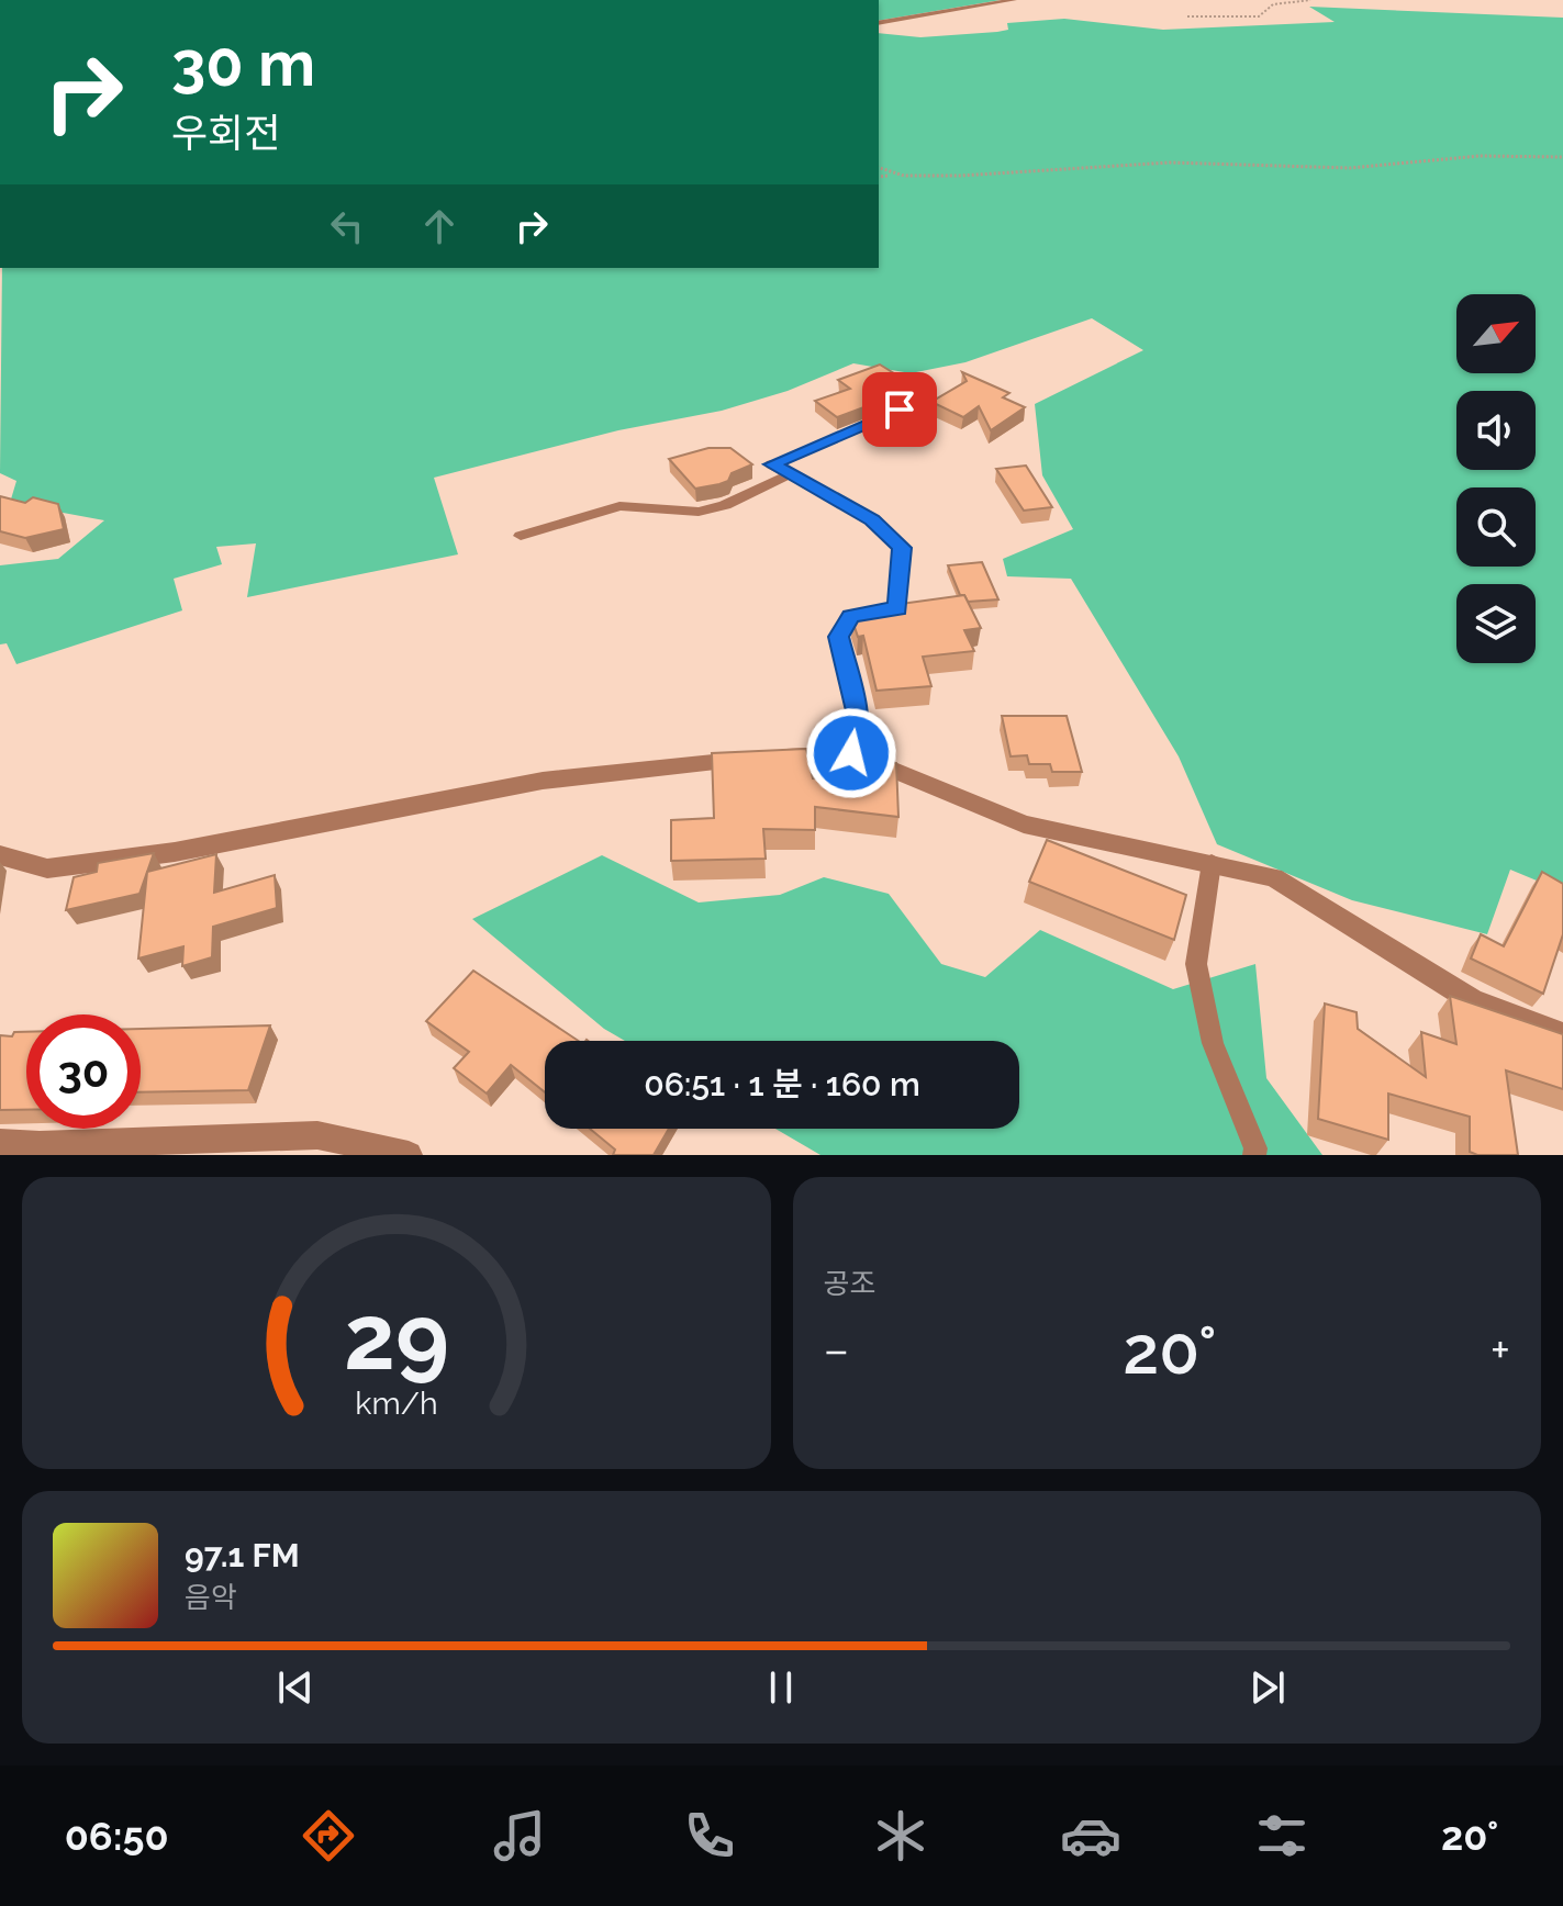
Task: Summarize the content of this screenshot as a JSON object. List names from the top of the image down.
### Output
{
  "north": "top right",
  "page": {
    "turn": ["30 m", "우회전"],
    "limit": "30",
    "trip": "06:51 · 1 분 · 160 m",
    "tile": "공조",
    "heat": ["−", "20°", "+"],
    "song": ["97.1 FM", "음악"],
    "tabs": ["06:50", "20°"],
    "gauge": ["29", "km/h"]
  }
}
